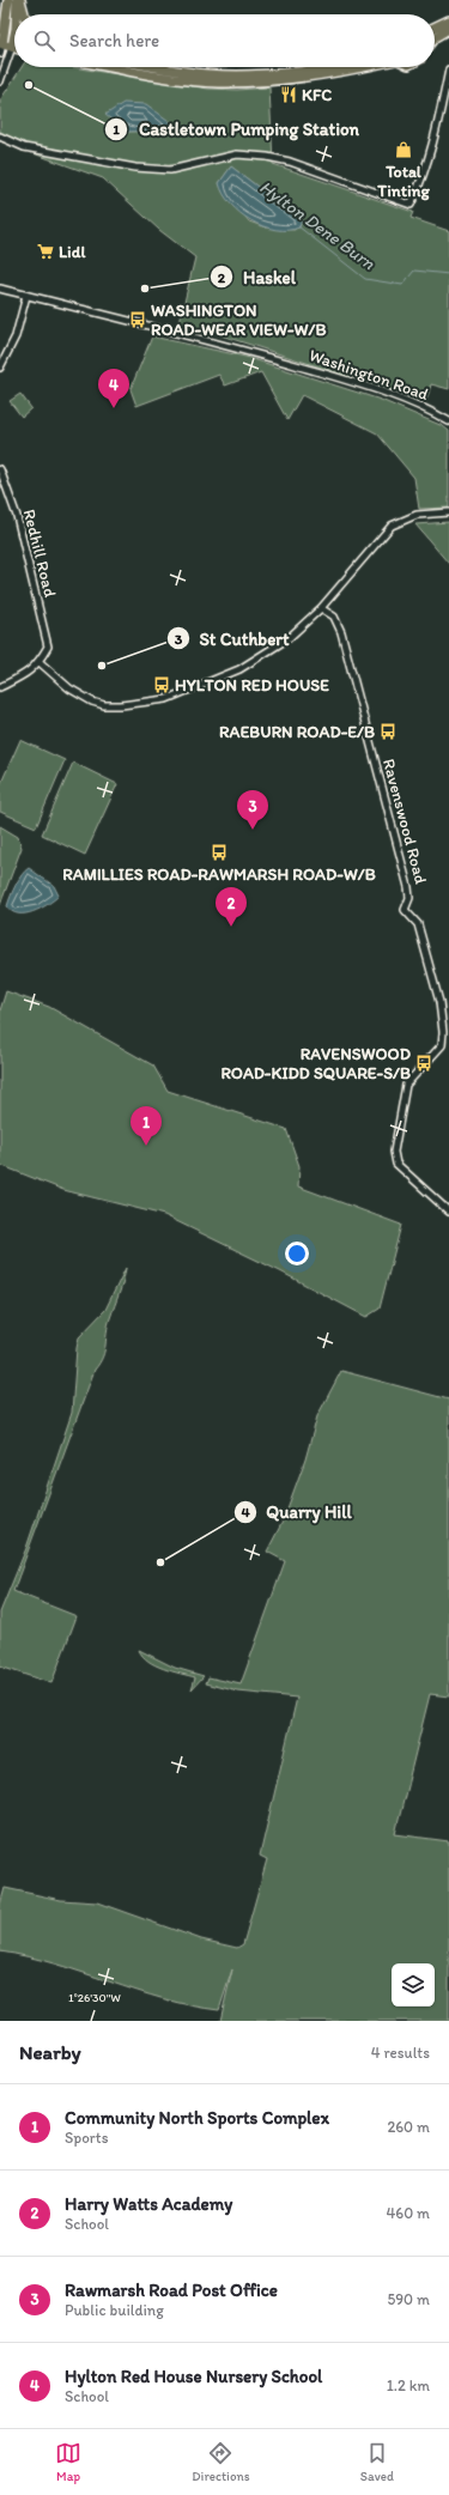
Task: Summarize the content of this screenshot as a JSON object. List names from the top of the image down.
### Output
{
  "streets": {
    "street": ["Washington Road", "Redhill Road", "Ravenswood Road"]
  },
  "water": ["Hylton Dene Burn"],
  "places": {
    "other": [
      "Castletown Pumping Station",
      "Haskel",
      "St Cuthbert",
      "Quarry Hill"
    ],
    "restaurant": ["KFC"],
    "shop": ["Total Tinting"],
    "supermarket": ["Lidl"],
    "bus stop": [
      "WASHINGTON ROAD-WEAR VIEW-W/B",
      "HYLTON RED HOUSE",
      "RAEBURN ROAD-E/B",
      "RAMILLIES ROAD-RAWMARSH ROAD-W/B",
      "RAVENSWOOD ROAD-KIDD SQUARE-S/B"
    ]
  },
  "page": {
    "search": "Search here",
    "pins": [
      "4",
      "3",
      "2",
      "1"
    ],
    "heading": ["Nearby", "4 results"],
    "list": [
      {
        "mark": "1",
        "name": "Community North Sports Complex",
        "note": "Sports",
        "value": "260 m"
      },
      {
        "mark": "2",
        "name": "Harry Watts Academy",
        "note": "School",
        "value": "460 m"
      },
      {
        "mark": "3",
        "name": "Rawmarsh Road Post Office",
        "note": "Public building",
        "value": "590 m"
      },
      {
        "mark": "4",
        "name": "Hylton Red House Nursery School",
        "note": "School",
        "value": "1.2 km"
      }
    ],
    "nav": ["Map", "Directions", "Saved"]
  },
  "coordinates": ["1°26'30\"W"]
}
